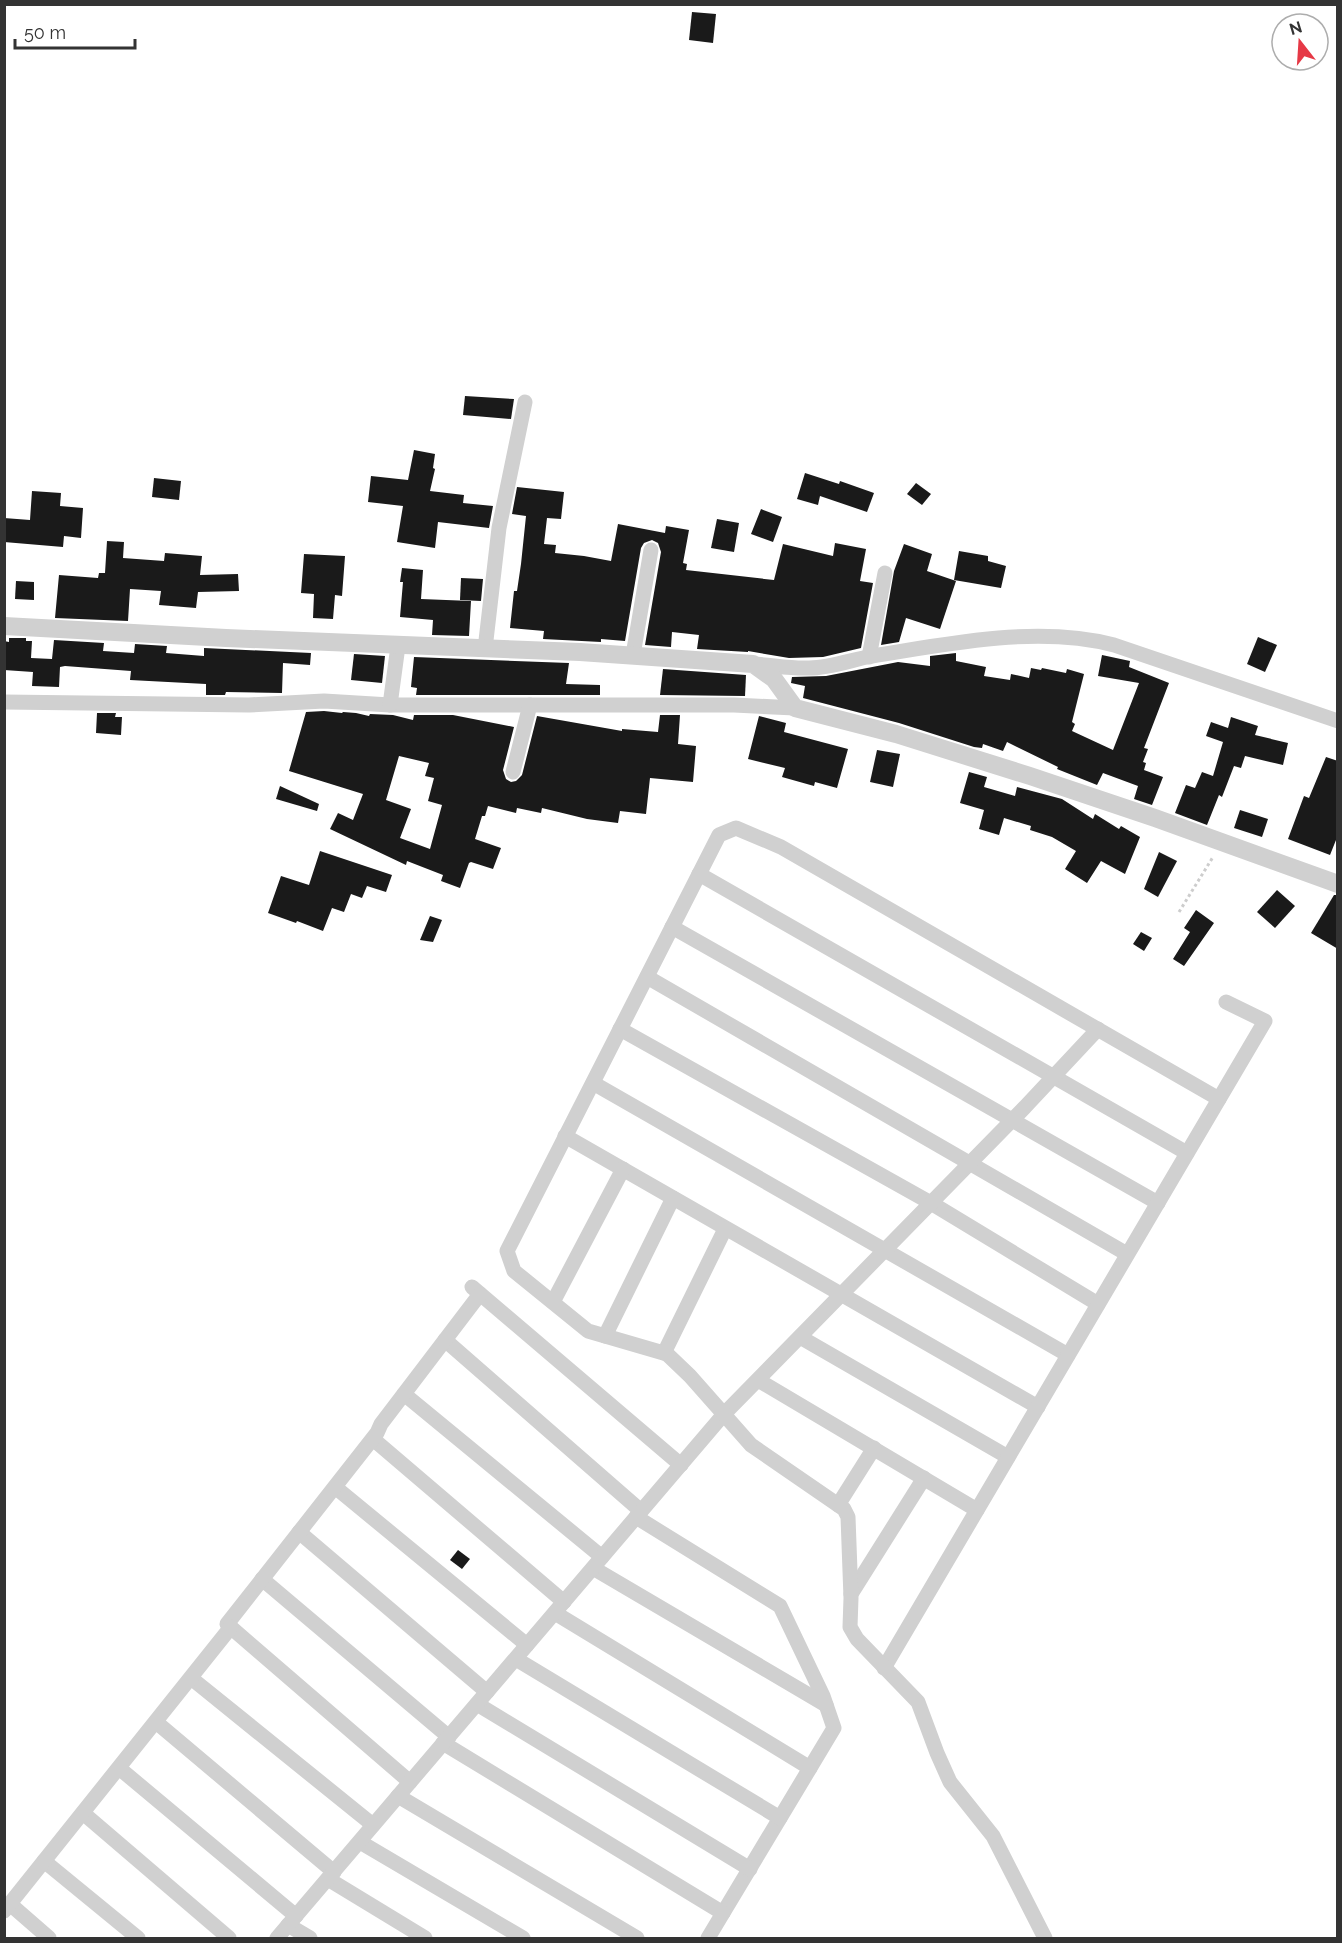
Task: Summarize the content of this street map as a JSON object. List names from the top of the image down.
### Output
{
  "scale_bar": "50 m",
  "north": "top"
}
